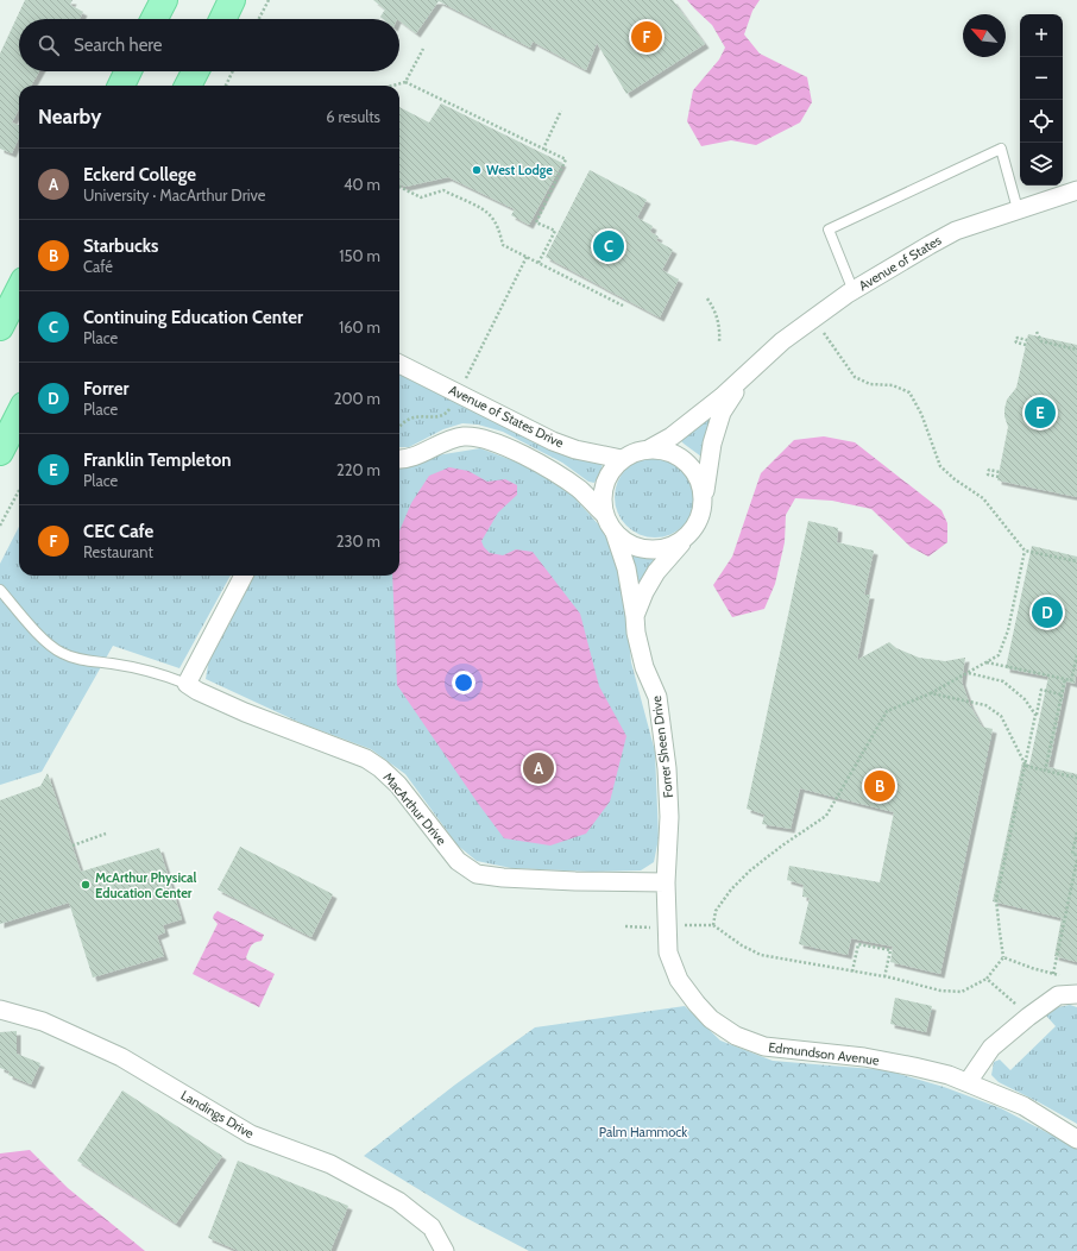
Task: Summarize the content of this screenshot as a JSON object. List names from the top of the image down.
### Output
{
  "streets": {
    "street": [
      "Avenue of States",
      "Avenue of States Drive",
      "Forrer Sheen Drive",
      "MacArthur Drive",
      "Edmundson Avenue",
      "Landings Drive"
    ]
  },
  "crossings": [
    ["Avenue of States", "Avenue of States Drive"],
    ["Avenue of States", "Forrer Sheen Drive"],
    ["Avenue of States Drive", "Forrer Sheen Drive"],
    ["Forrer Sheen Drive", "MacArthur Drive"],
    ["Forrer Sheen Drive", "Edmundson Avenue"],
    ["MacArthur Drive", "Edmundson Avenue"]
  ],
  "parks": ["Palm Hammock"],
  "places": ["West Lodge", "McArthur Physical Education Center"],
  "north": "top left",
  "page": {
    "map_buttons": ["+", "−"],
    "pins": [
      "F",
      "C",
      "E",
      "D",
      "A",
      "B"
    ],
    "search": "Search here",
    "heading": ["Nearby", "6 results"],
    "list": [
      {
        "mark": "A",
        "name": "Eckerd College",
        "note": "University · MacArthur Drive",
        "value": "40 m"
      },
      {
        "mark": "B",
        "name": "Starbucks",
        "note": "Café",
        "value": "150 m"
      },
      {
        "mark": "C",
        "name": "Continuing Education Center",
        "note": "Place",
        "value": "160 m"
      },
      {
        "mark": "D",
        "name": "Forrer",
        "note": "Place",
        "value": "200 m"
      },
      {
        "mark": "E",
        "name": "Franklin Templeton",
        "note": "Place",
        "value": "220 m"
      },
      {
        "mark": "F",
        "name": "CEC Cafe",
        "note": "Restaurant",
        "value": "230 m"
      }
    ]
  }
}
